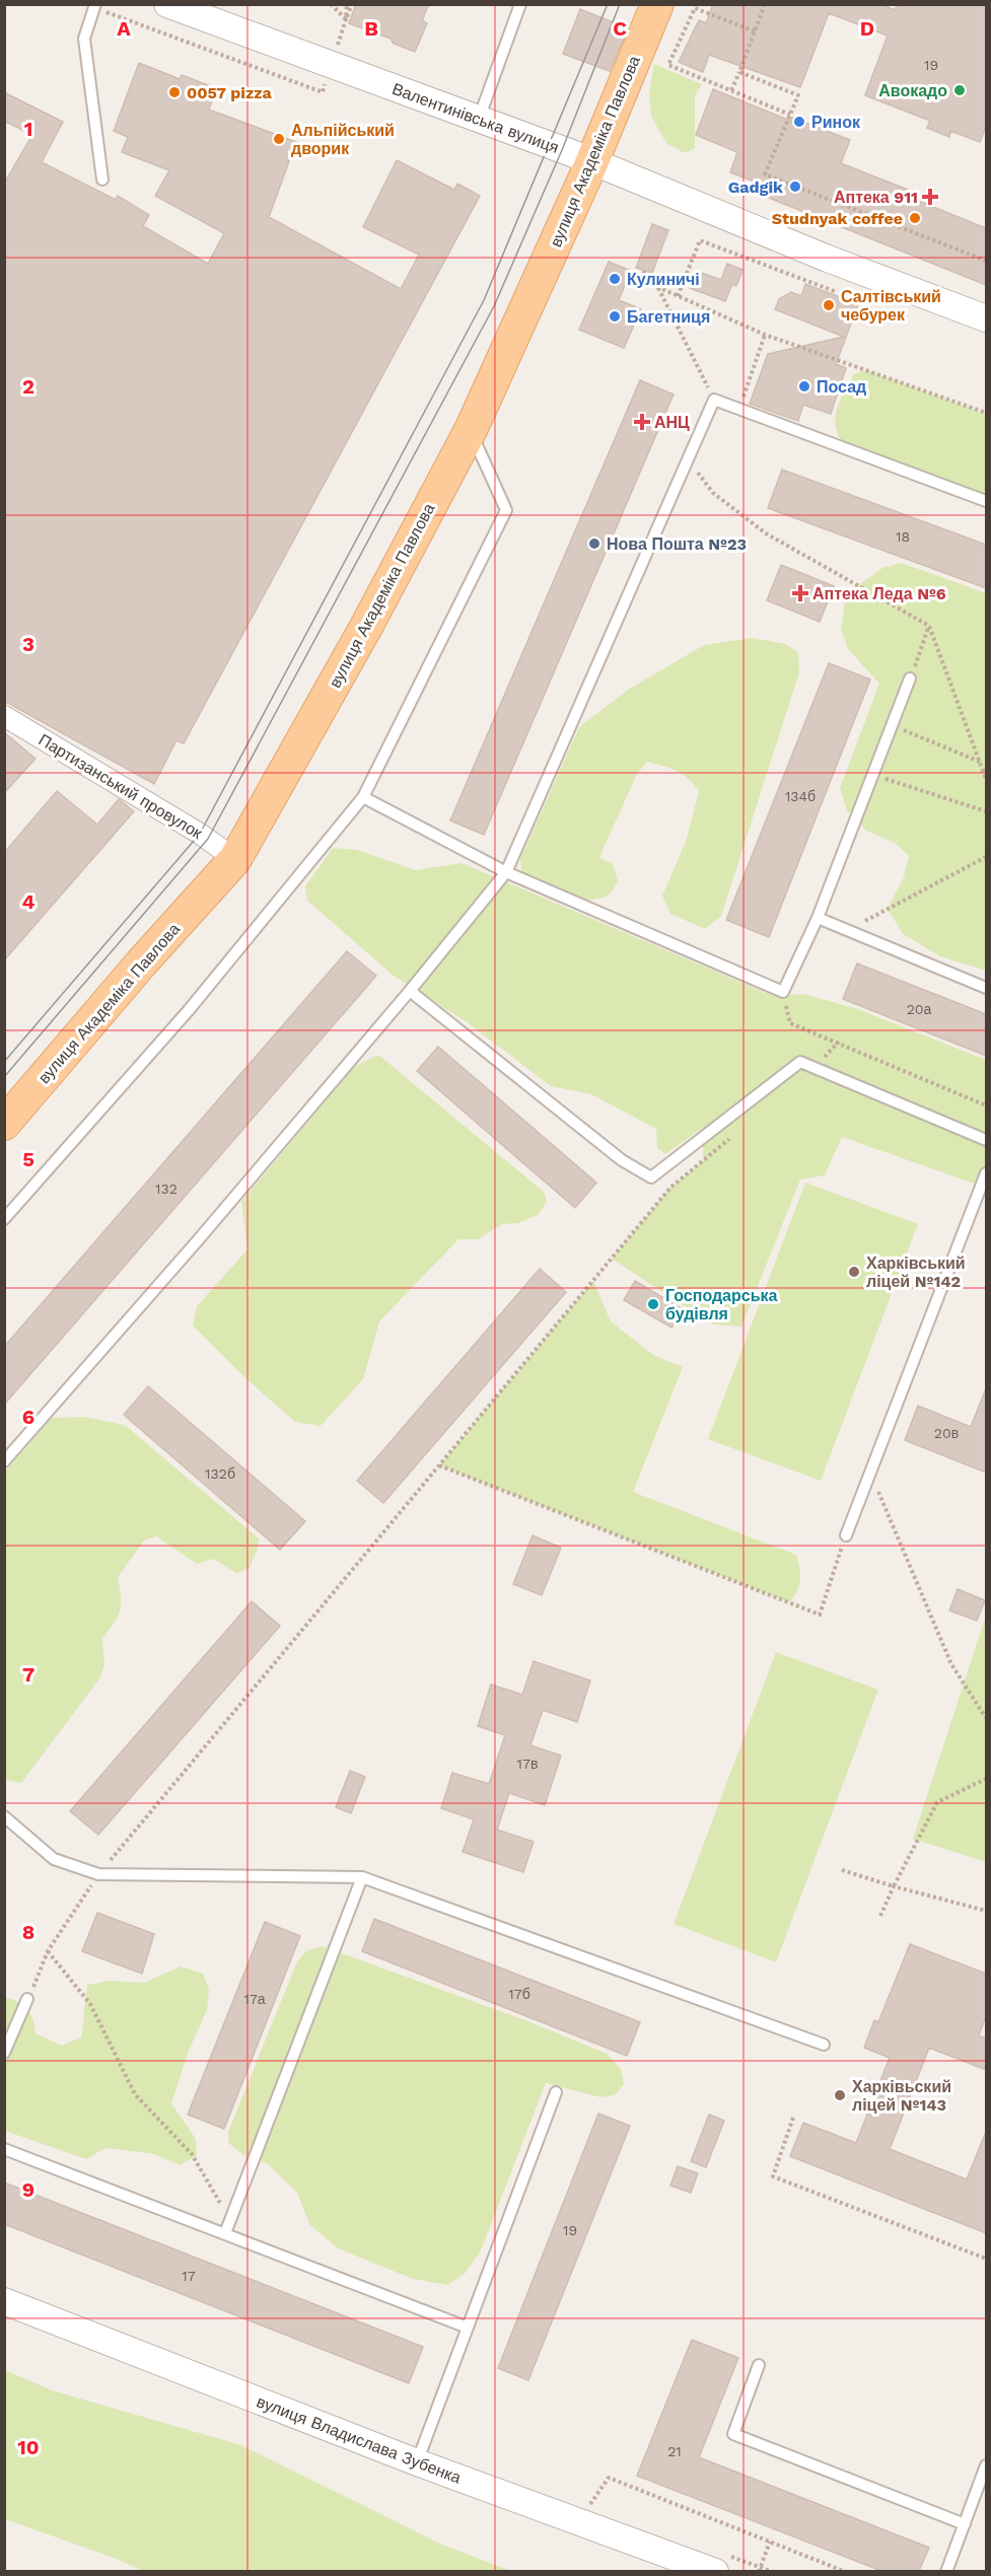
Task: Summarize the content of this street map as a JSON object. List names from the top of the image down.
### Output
{
  "streets": {
    "main road": ["вулиця Академіка Павлова"],
    "street": ["Валентинівська вулиця", "Партизанський провулок", "вулиця Владислава Зубенка"]
  },
  "crossings": [
    ["Валентинівська вулиця", "вулиця Академіка Павлова"],
    ["вулиця Академіка Павлова", "Партизанський провулок"]
  ],
  "places": {
    "other": [
      "Авокадо",
      "0057 pizza",
      "Ринок",
      "Альпійський дворик",
      "Gadgik",
      "Studnyak coffee",
      "Кулиничі",
      "Салтівський чебурек",
      "Багетниця",
      "Посад",
      "Нова Пошта №23",
      "Харківський ліцей №142",
      "Господарська будівля",
      "Харківьский ліцей №143"
    ],
    "health": ["Аптека 911", "АНЦ", "Аптека Леда №6"]
  },
  "house_numbers": [
    "19",
    "18",
    "134б",
    "20а",
    "132",
    "20в",
    "132б",
    "17в",
    "17б",
    "17а",
    "19",
    "17",
    "21"
  ],
  "grid": {
    "columns": [
      "A",
      "B",
      "C",
      "D"
    ],
    "rows": [
      "1",
      "2",
      "3",
      "4",
      "5",
      "6",
      "7",
      "8",
      "9",
      "10"
    ]
  }
}
